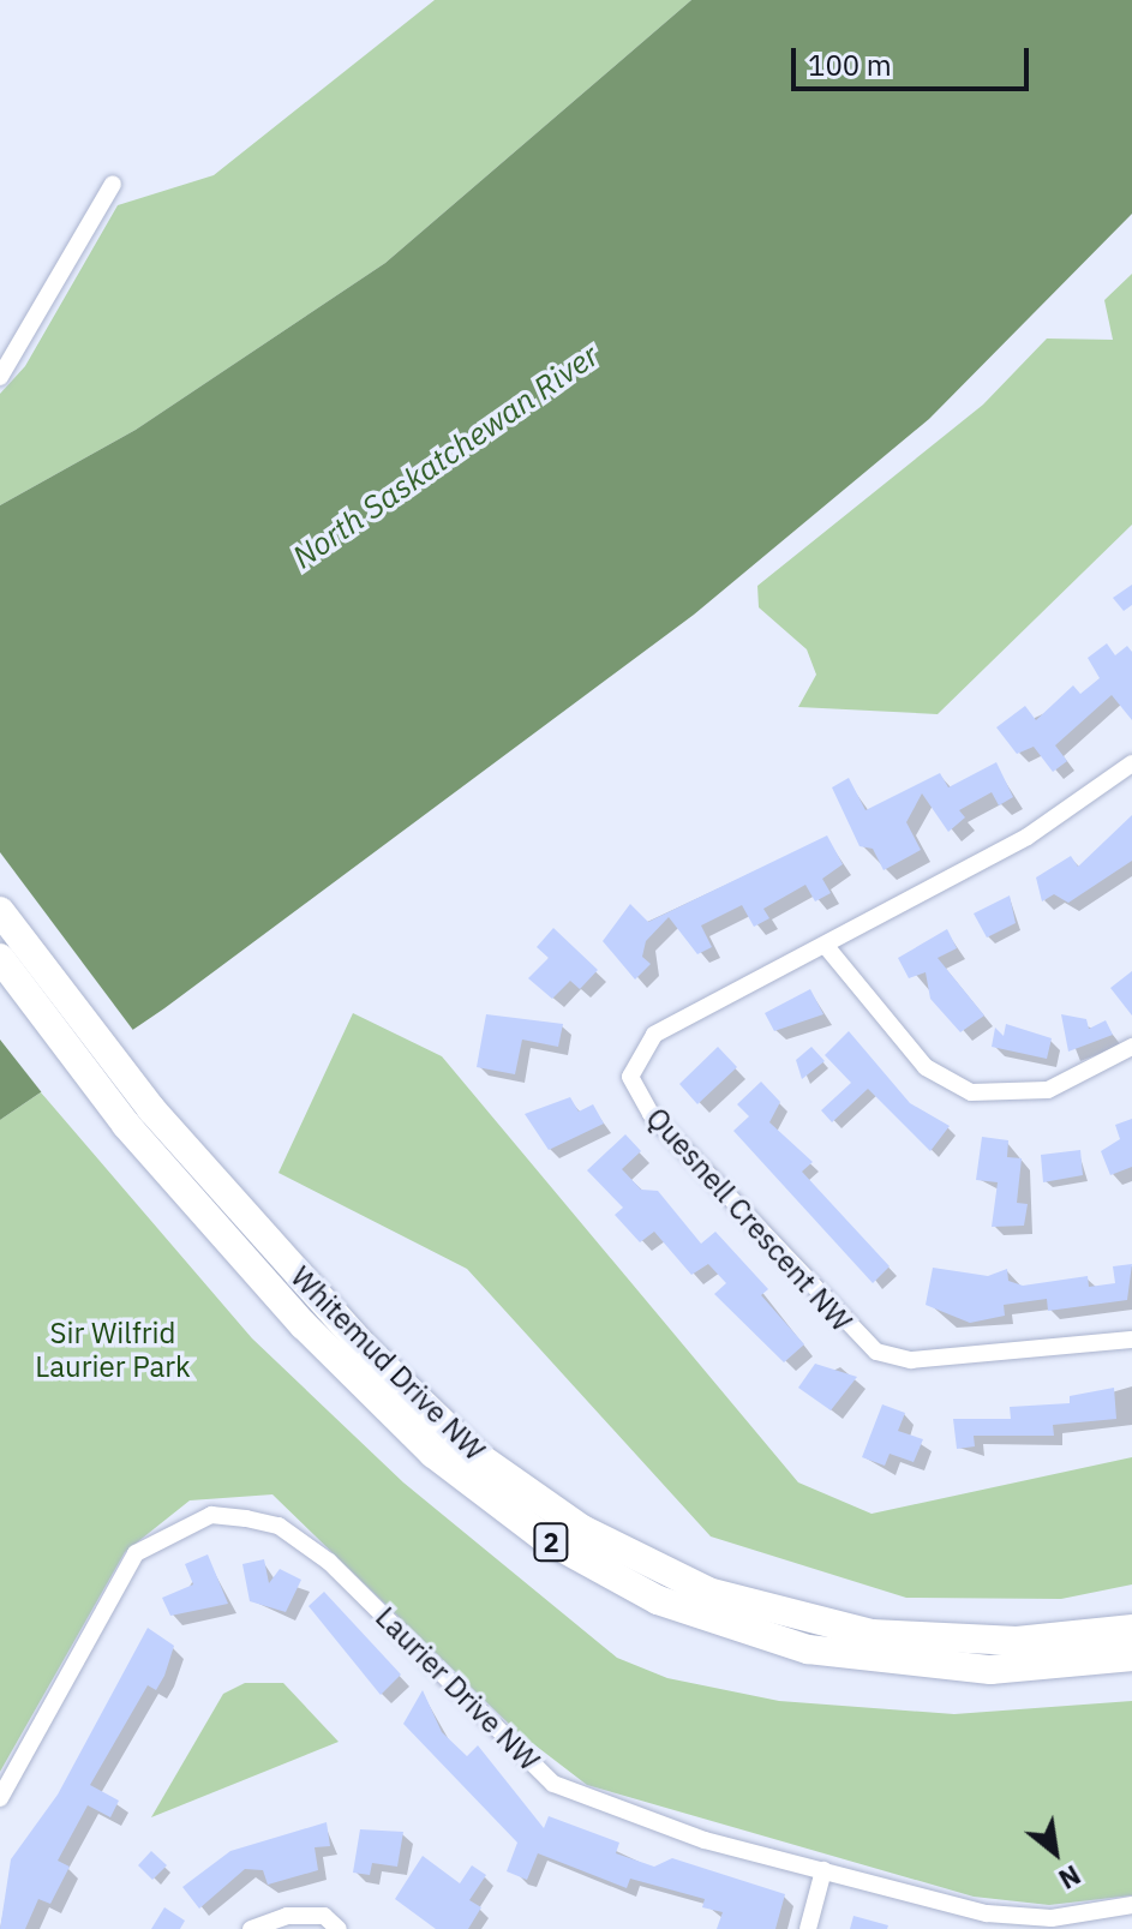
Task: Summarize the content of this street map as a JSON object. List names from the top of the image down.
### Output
{
  "streets": {
    "highway": ["Whitemud Drive NW", "2"],
    "street": ["Quesnell Crescent NW", "Laurier Drive NW"]
  },
  "water": ["North Saskatchewan River"],
  "parks": ["Sir Wilfrid Laurier Park"],
  "scale_bar": "100 m",
  "north": "bottom right"
}
